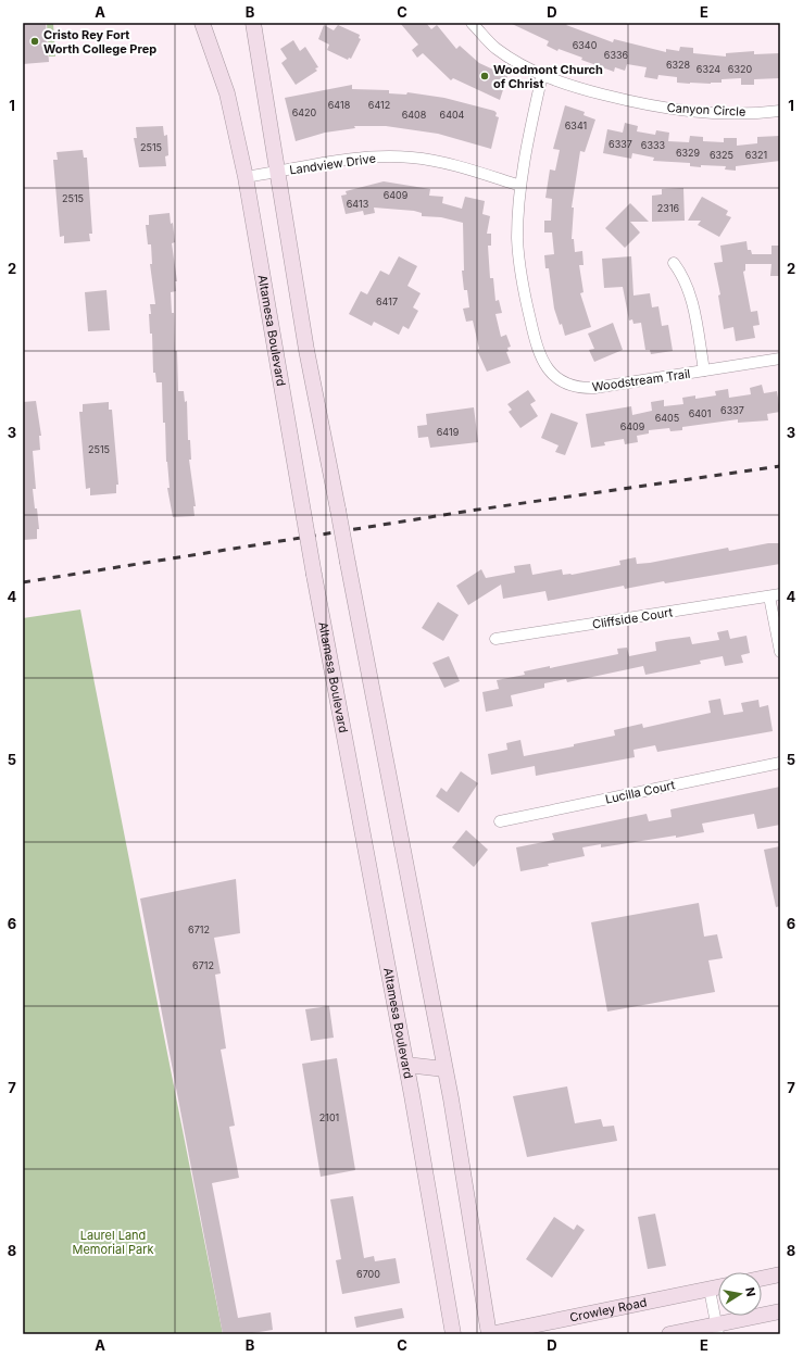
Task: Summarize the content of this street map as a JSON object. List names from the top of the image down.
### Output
{
  "streets": {
    "main road": ["Altamesa Boulevard", "Crowley Road"],
    "street": [
      "Canyon Circle",
      "Landview Drive",
      "Woodstream Trail",
      "Cliffside Court",
      "Lucilla Court"
    ]
  },
  "crossings": [
    ["Canyon Circle", "Woodstream Trail"],
    ["Landview Drive", "Altamesa Boulevard"],
    ["Landview Drive", "Woodstream Trail"]
  ],
  "parks": ["Laurel Land Memorial Park"],
  "places": ["Cristo Rey Fort Worth College Prep", "Woodmont Church of Christ"],
  "house_numbers": [
    "6340",
    "6336",
    "6328",
    "6324",
    "6320",
    "6418",
    "6412",
    "6420",
    "6408",
    "6404",
    "6341",
    "6337",
    "6333",
    "2515",
    "6329",
    "6325",
    "6321",
    "6409",
    "2515",
    "6413",
    "2316",
    "6417",
    "6337",
    "6401",
    "6405",
    "6409",
    "6419",
    "2515",
    "6712",
    "6712",
    "2101",
    "6700"
  ],
  "north": "right",
  "grid": {
    "columns": [
      "A",
      "B",
      "C",
      "D",
      "E"
    ],
    "rows": [
      "1",
      "2",
      "3",
      "4",
      "5",
      "6",
      "7",
      "8"
    ]
  }
}
